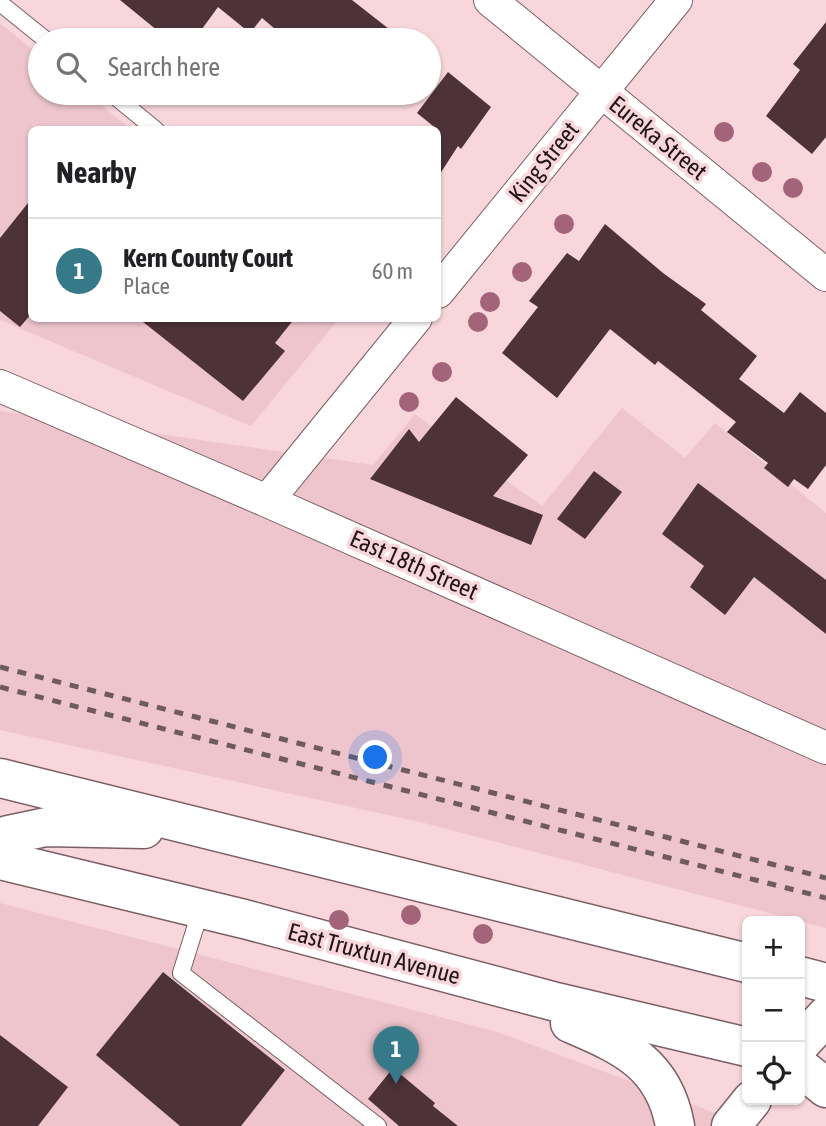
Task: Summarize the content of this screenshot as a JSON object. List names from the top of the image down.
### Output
{
  "streets": {
    "main road": ["East Truxtun Avenue"],
    "street": ["Eureka Street", "King Street", "East 18th Street"]
  },
  "crossings": [
    ["Eureka Street", "King Street"]
  ],
  "page": {
    "search": "Search here",
    "heading": "Nearby",
    "list": [
      {
        "mark": "1",
        "name": "Kern County Court",
        "note": "Place",
        "value": "60 m"
      }
    ],
    "map_buttons": ["+", "−"],
    "pins": "1"
  }
}
